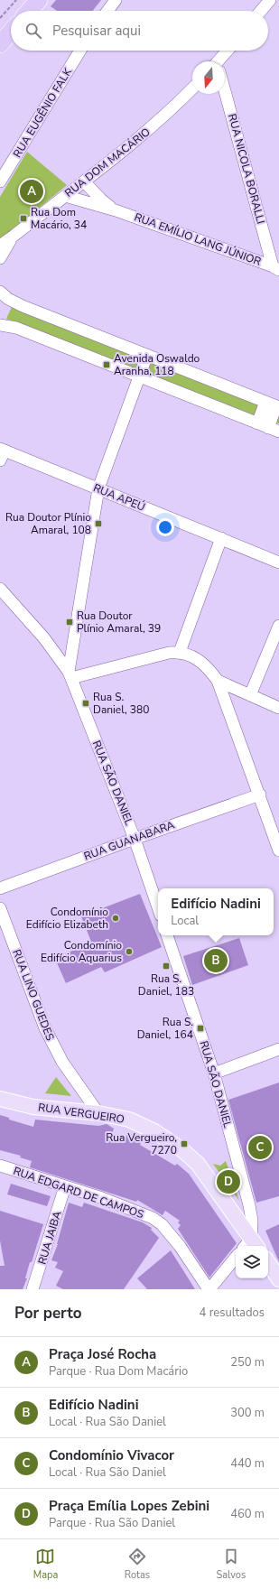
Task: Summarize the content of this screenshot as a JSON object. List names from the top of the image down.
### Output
{
  "streets": {
    "main road": ["RUA VERGUEIRO"],
    "street": [
      "RUA EUGÊNIO FALK",
      "RUA DOM MACÁRIO",
      "RUA NICOLA BORALLI",
      "RUA EMÍLIO LANG JÚNIOR",
      "RUA APEÚ",
      "RUA SÃO DANIEL",
      "RUA GUANABARA",
      "RUA LINO GUEDES",
      "RUA EDGARD DE CAMPOS",
      "RUA JAIBA"
    ]
  },
  "crossings": [
    ["RUA DOM MACÁRIO", "RUA EMÍLIO LANG JÚNIOR"],
    ["RUA NICOLA BORALLI", "RUA EMÍLIO LANG JÚNIOR"],
    ["RUA SÃO DANIEL", "RUA GUANABARA"],
    ["RUA SÃO DANIEL", "RUA VERGUEIRO"],
    ["RUA LINO GUEDES", "RUA VERGUEIRO"],
    ["RUA EDGARD DE CAMPOS", "RUA JAIBA"]
  ],
  "places": {
    "transit": [
      "Rua Dom Macário, 34",
      "Avenida Oswaldo Aranha, 118",
      "Rua Doutor Plínio Amaral, 108",
      "Rua Doutor Plínio Amaral, 39",
      "Rua S. Daniel, 380",
      "Rua S. Daniel, 183",
      "Rua S. Daniel, 164",
      "Rua Vergueiro, 7270"
    ],
    "other": ["Condomínio Edifício Elizabeth", "Condomínio Edifício Aquarius"]
  },
  "north": "bottom",
  "page": {
    "search": "Pesquisar aqui",
    "pins": [
      "A",
      "B",
      "C",
      "D"
    ],
    "popup": ["Edifício Nadini", "Local"],
    "heading": ["Por perto", "4 resultados"],
    "list": [
      {
        "mark": "A",
        "name": "Praça José Rocha",
        "note": "Parque · Rua Dom Macário",
        "value": "250 m"
      },
      {
        "mark": "B",
        "name": "Edifício Nadini",
        "note": "Local · Rua São Daniel",
        "value": "300 m"
      },
      {
        "mark": "C",
        "name": "Condomínio Vivacor",
        "note": "Local · Rua São Daniel",
        "value": "440 m"
      },
      {
        "mark": "D",
        "name": "Praça Emília Lopes Zebini",
        "note": "Parque · Rua São Daniel",
        "value": "460 m"
      }
    ],
    "nav": ["Mapa", "Rotas", "Salvos"]
  }
}
